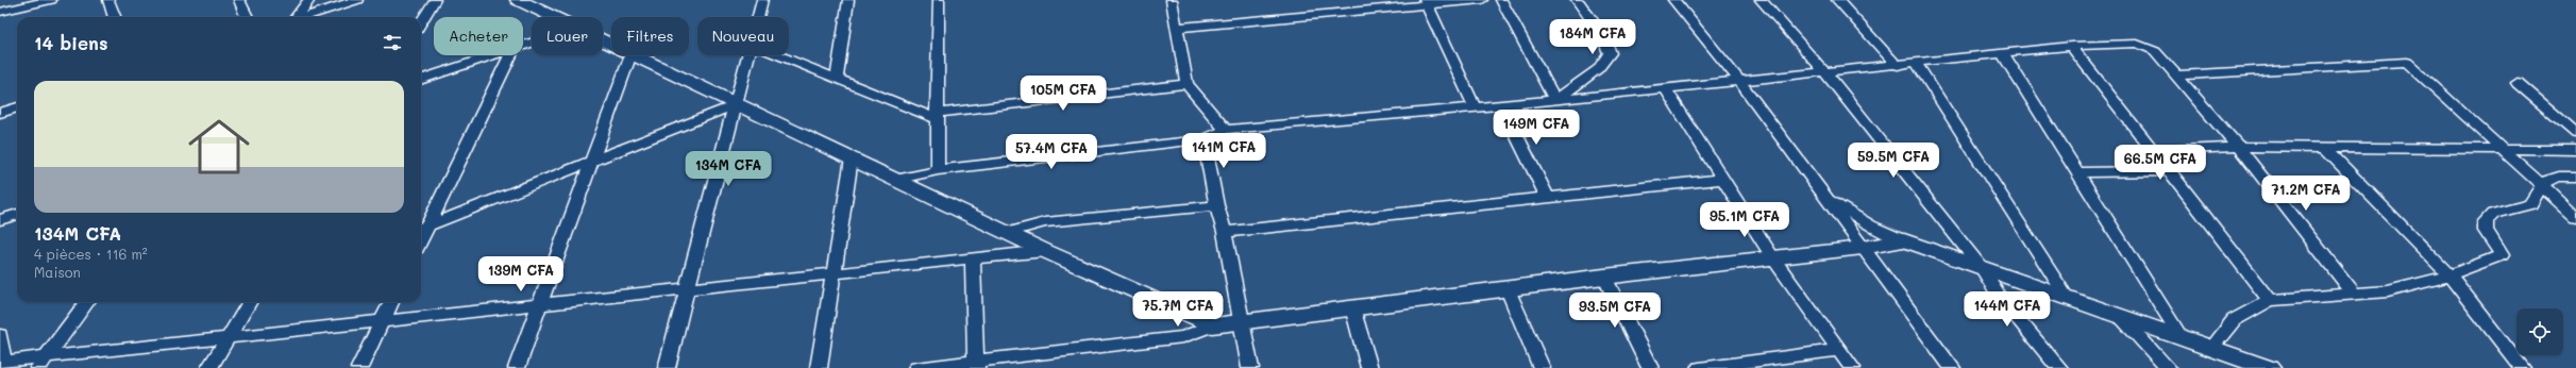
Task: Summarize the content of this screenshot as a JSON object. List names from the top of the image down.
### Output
{
  "page": {
    "chip": [
      "Acheter",
      "Louer",
      "Filtres",
      "Nouveau"
    ],
    "heading": "14 biens",
    "price": [
      "184M CFA",
      "105M CFA",
      "149M CFA",
      "141M CFA",
      "57.4M CFA",
      "59.5M CFA",
      "66.5M CFA",
      "134M CFA",
      "71.2M CFA",
      "95.1M CFA",
      "139M CFA",
      "75.7M CFA",
      "144M CFA",
      "93.5M CFA"
    ],
    "list": [
      {
        "name": "134M CFA",
        "note": "4 pièces · 116 m² · Maison"
      }
    ]
  }
}
